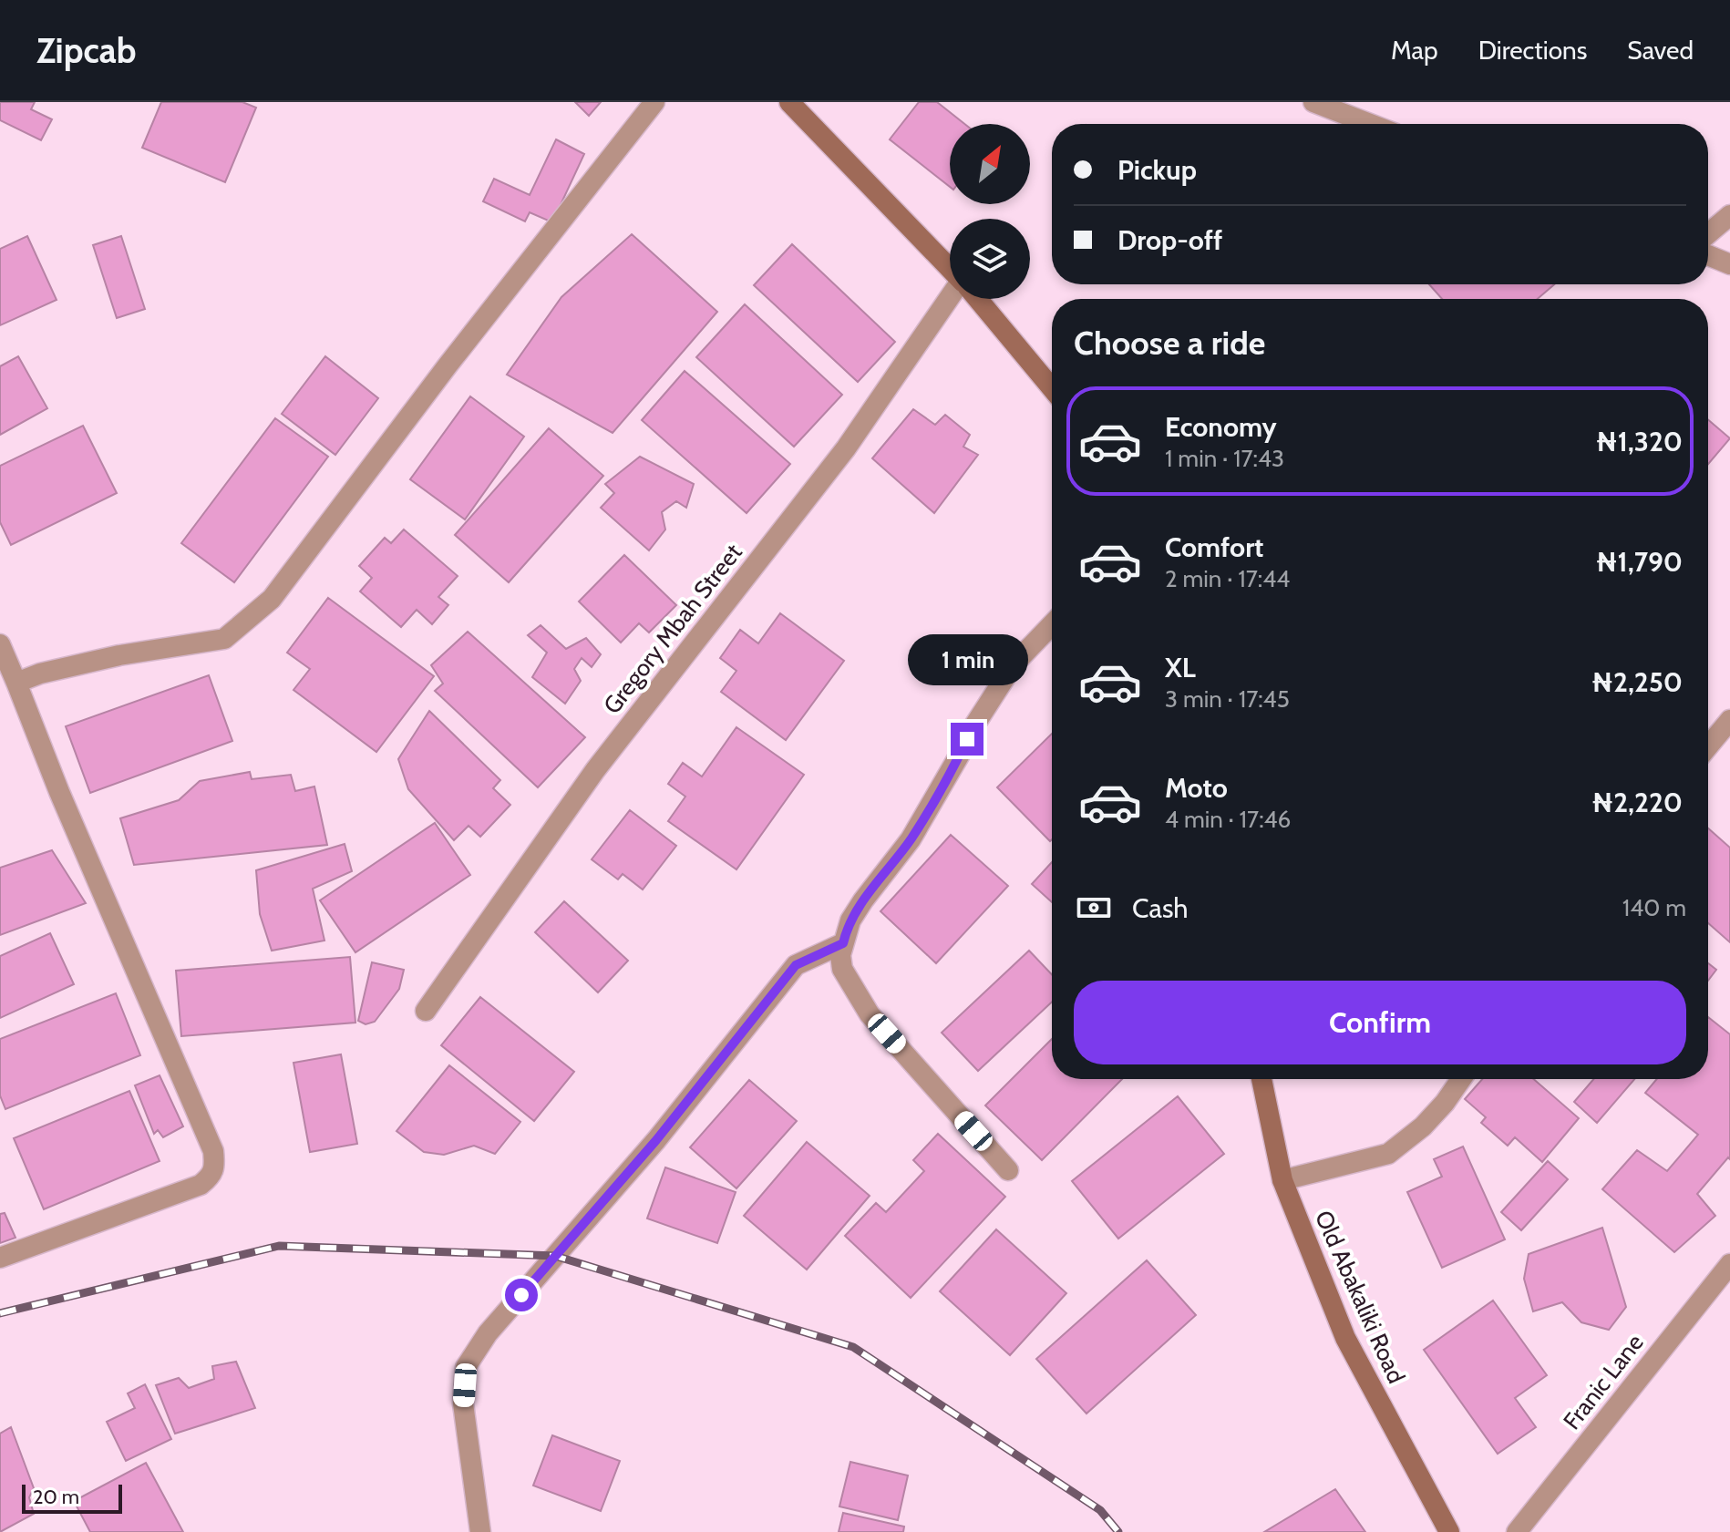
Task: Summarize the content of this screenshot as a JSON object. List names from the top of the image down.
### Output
{
  "streets": {
    "main road": ["Old Abakaliki Road"],
    "street": ["Gregory Mbah Street", "Franic Lane"]
  },
  "scale_bar": "20 m",
  "north": "top right",
  "page": {
    "header": "Zipcab",
    "nav": ["Map", "Directions", "Saved"],
    "banner": ["Pickup", "Drop-off"],
    "heading": "Choose a ride",
    "list": [
      {
        "name": "Economy",
        "note": "1 min · 17:43",
        "value": "₦1,320"
      },
      {
        "name": "Comfort",
        "note": "2 min · 17:44",
        "value": "₦1,790"
      },
      {
        "name": "XL",
        "note": "3 min · 17:45",
        "value": "₦2,250"
      },
      {
        "name": "Moto",
        "note": "4 min · 17:46",
        "value": "₦2,220"
      }
    ],
    "bubble": "1 min",
    "pay": ["Cash", "140 m"],
    "buttons": "Confirm",
    "scale": "20 m"
  }
}
